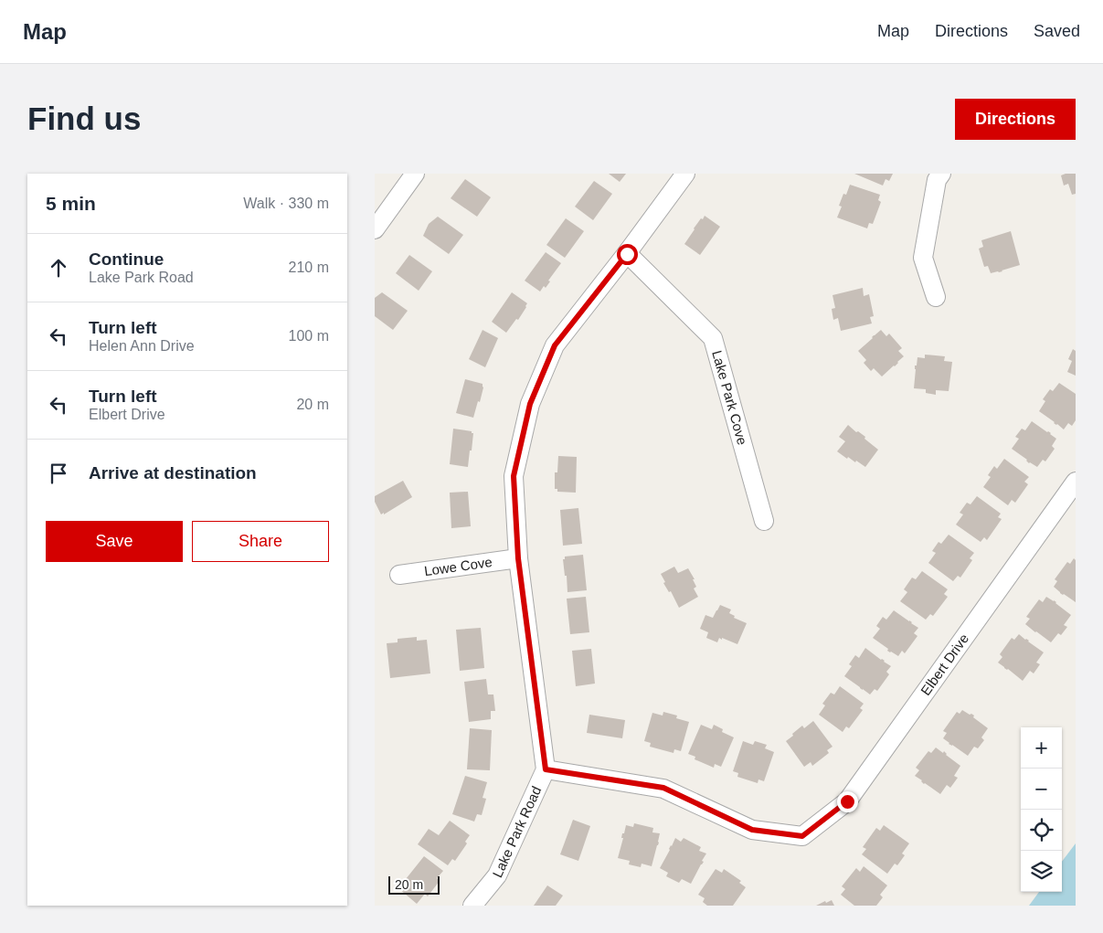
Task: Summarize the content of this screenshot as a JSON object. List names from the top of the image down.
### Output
{
  "streets": {
    "street": [
      "Lake Park Cove",
      "Lowe Cove",
      "Elbert Drive",
      "Lake Park Road"
    ]
  },
  "crossings": [
    ["Lake Park Cove", "Lake Park Road"],
    ["Lowe Cove", "Lake Park Road"],
    ["Elbert Drive", "Lake Park Road"]
  ],
  "scale_bar": "20 m",
  "page": {
    "header": "Map",
    "nav": ["Map", "Directions", "Saved"],
    "buttons": [
      "Directions",
      ["Save", "Share"]
    ],
    "title": "Find us",
    "heading": ["5 min", "Walk · 330 m"],
    "list": [
      ["Continue", "Lake Park Road", "210 m"],
      ["Turn left", "Helen Ann Drive", "100 m"],
      ["Turn left", "Elbert Drive", "20 m"],
      "Arrive at destination"
    ],
    "map_buttons": ["+", "−"],
    "scale": "20 m"
  }
}
